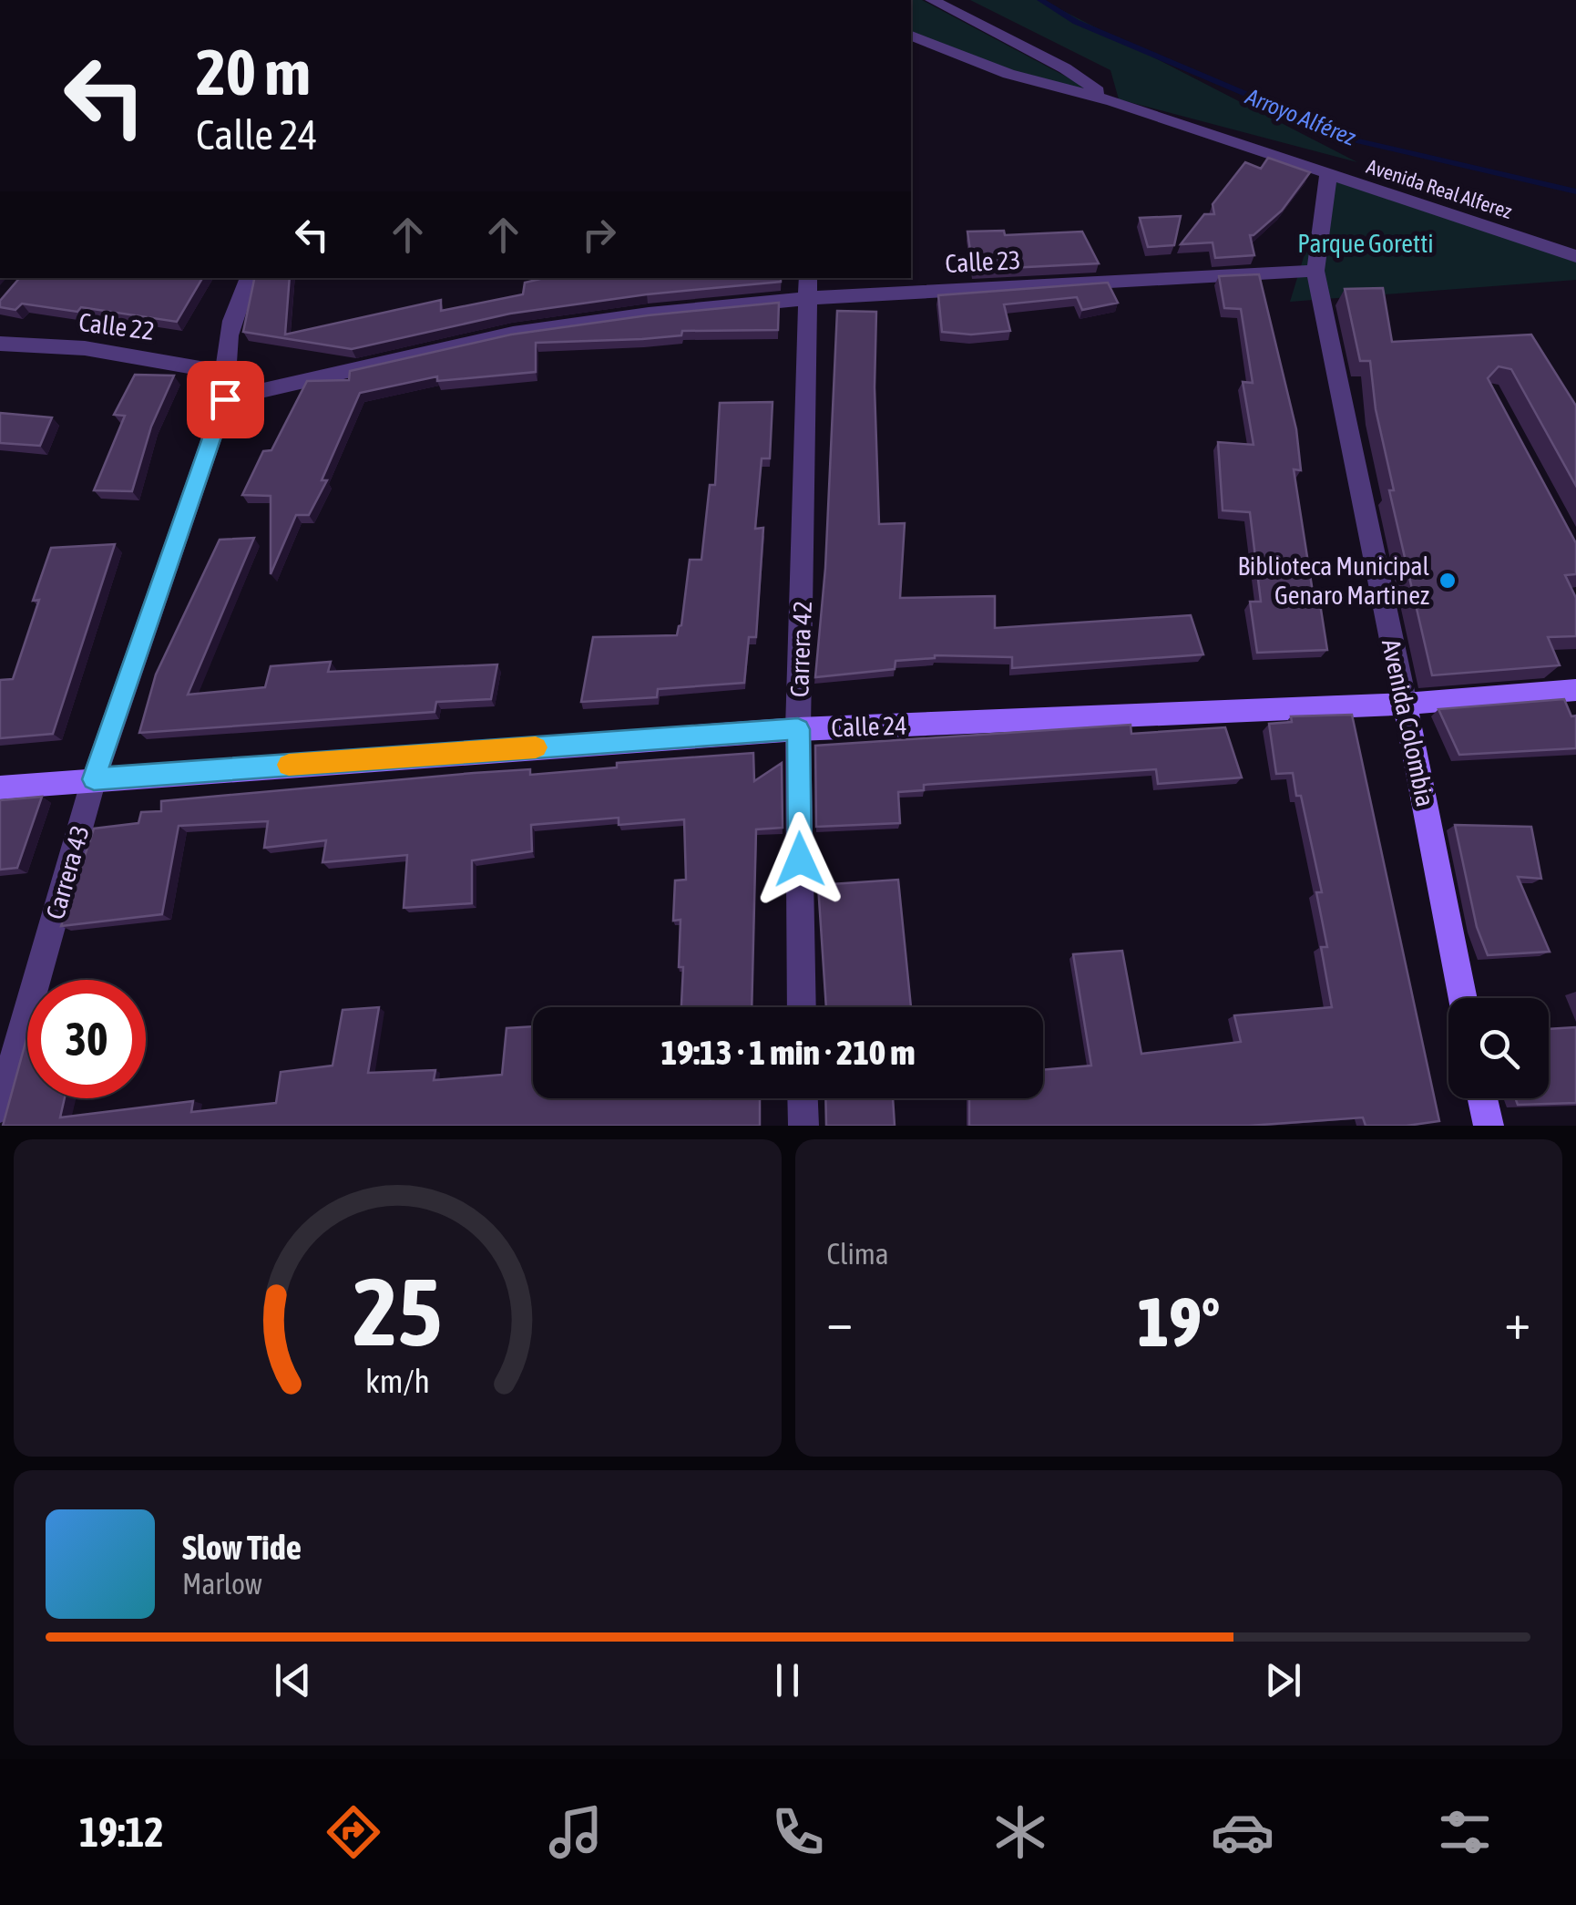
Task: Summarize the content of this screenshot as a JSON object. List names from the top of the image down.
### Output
{
  "streets": {
    "main road": ["Avenida Colombia", "Calle 24"],
    "street": [
      "Avenida Real Alferez",
      "Calle 23",
      "Calle 22",
      "Carrera 42",
      "Carrera 43"
    ]
  },
  "crossings": [
    ["Avenida Real Alferez", "Calle 23"],
    ["Avenida Real Alferez", "Avenida Colombia"],
    ["Calle 23", "Carrera 42"],
    ["Calle 23", "Avenida Colombia"],
    ["Calle 23", "Carrera 43"],
    ["Calle 22", "Carrera 43"],
    ["Carrera 42", "Calle 24"],
    ["Avenida Colombia", "Calle 24"],
    ["Calle 24", "Carrera 43"]
  ],
  "water": ["Arroyo Alférez"],
  "parks": ["Parque Goretti"],
  "places": ["Biblioteca Municipal Genaro Martinez"],
  "page": {
    "turn": ["20 m", "Calle 24"],
    "limit": "30",
    "trip": "19:13 · 1 min · 210 m",
    "tile": "Clima",
    "heat": ["−", "19°", "+"],
    "song": ["Slow Tide", "Marlow"],
    "tabs": "19:12",
    "gauge": ["25", "km/h"]
  }
}
